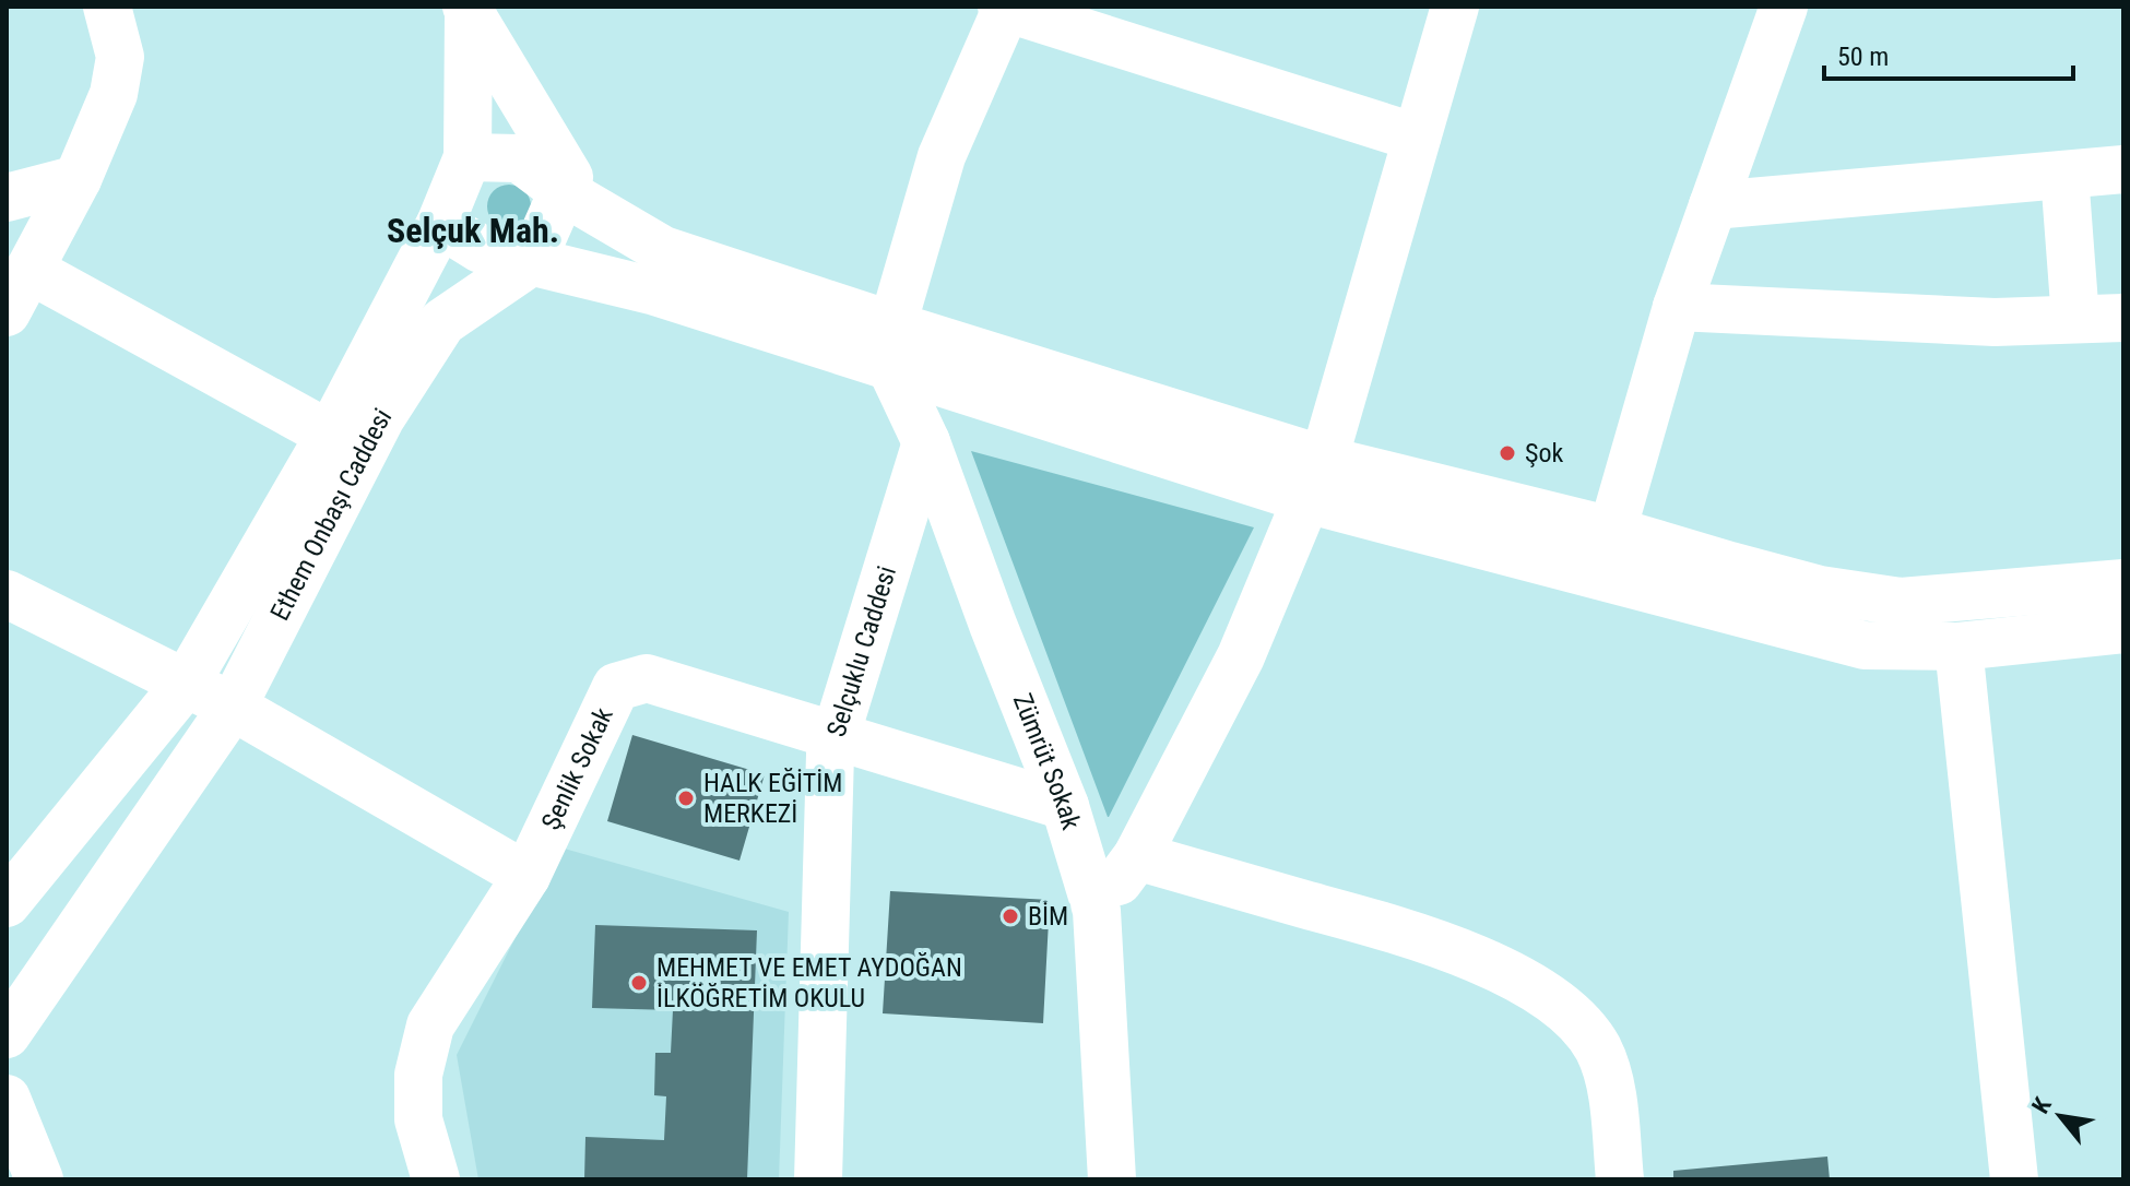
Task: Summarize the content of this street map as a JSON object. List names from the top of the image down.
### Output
{
  "streets": {
    "street": [
      "Ethem Onbaşı Caddesi",
      "Selçuklu Caddesi",
      "Zümrüt Sokak",
      "Şenlik Sokak"
    ]
  },
  "crossings": [
    ["Selçuklu Caddesi", "Zümrüt Sokak"],
    ["Selçuklu Caddesi", "Şenlik Sokak"],
    ["Zümrüt Sokak", "Şenlik Sokak"]
  ],
  "districts": ["Selçuk Mah."],
  "places": [
    "Şok",
    "HALK EĞİTİM MERKEZİ",
    "BİM",
    "MEHMET VE EMET AYDOĞAN İLKÖĞRETİM OKULU"
  ],
  "scale_bar": "50 m",
  "north": "top left"
}
